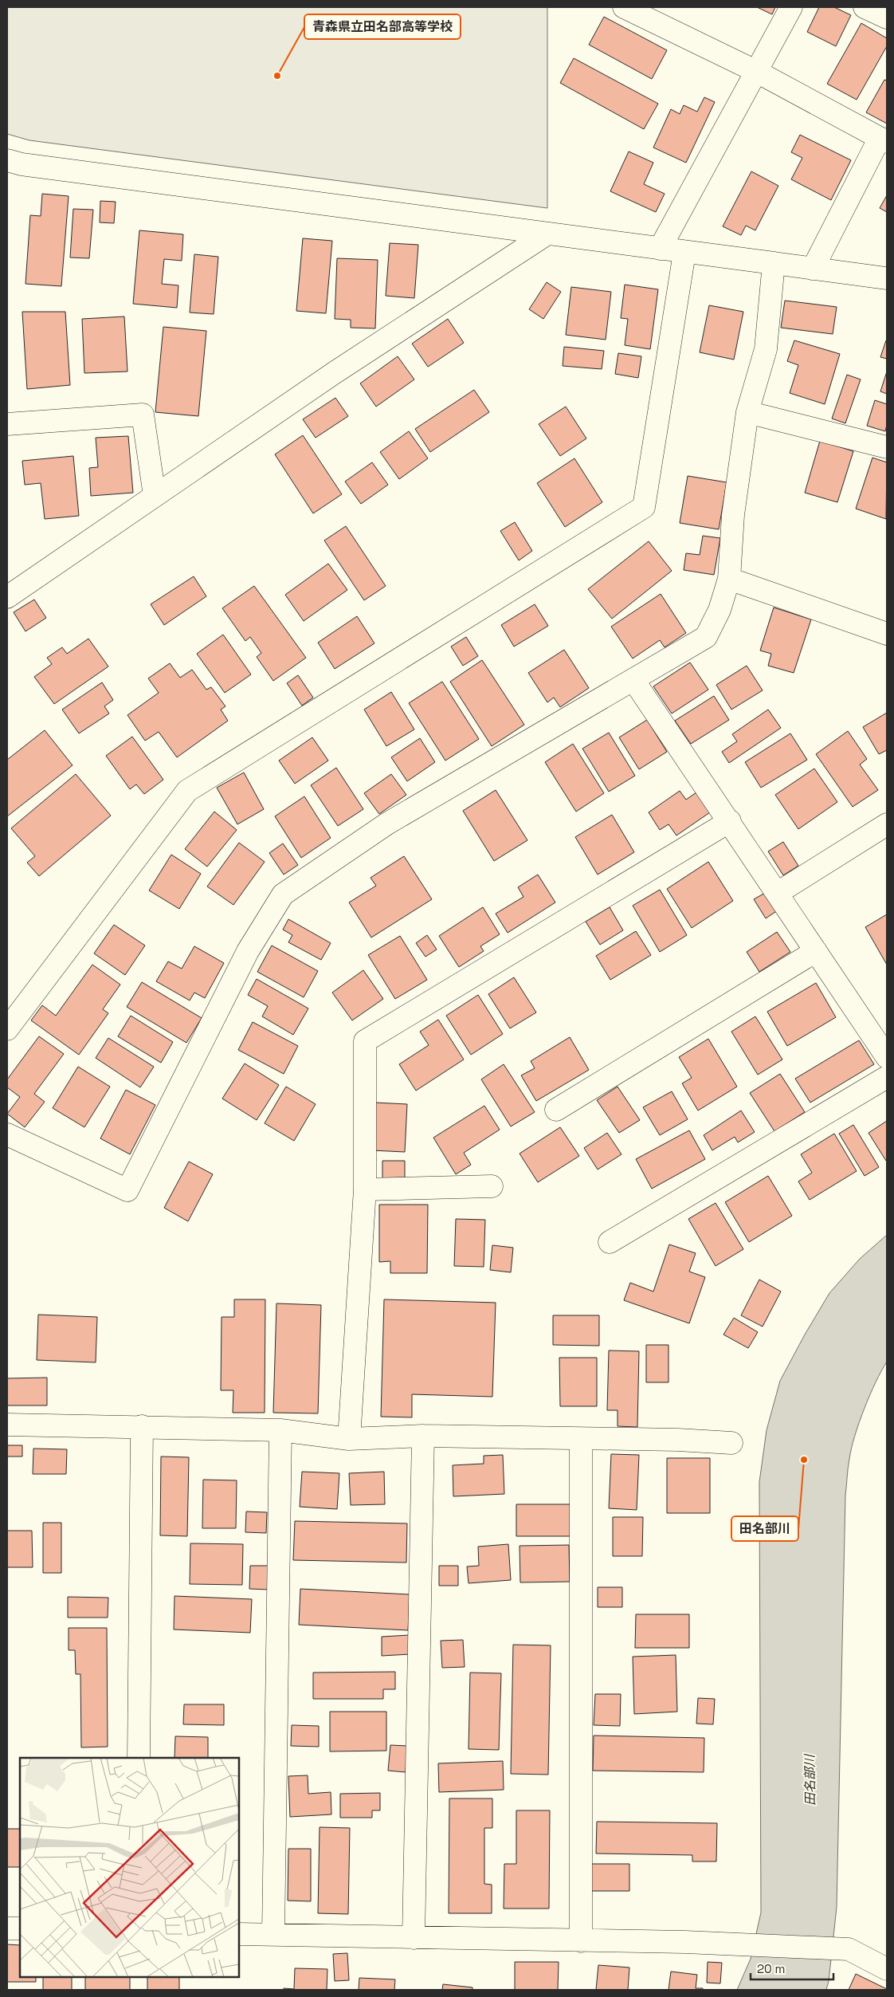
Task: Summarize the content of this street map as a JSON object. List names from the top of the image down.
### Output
{
  "water": ["田名部川"],
  "places": ["青森県立田名部高等学校", "田名部川"],
  "scale_bar": "20 m"
}
